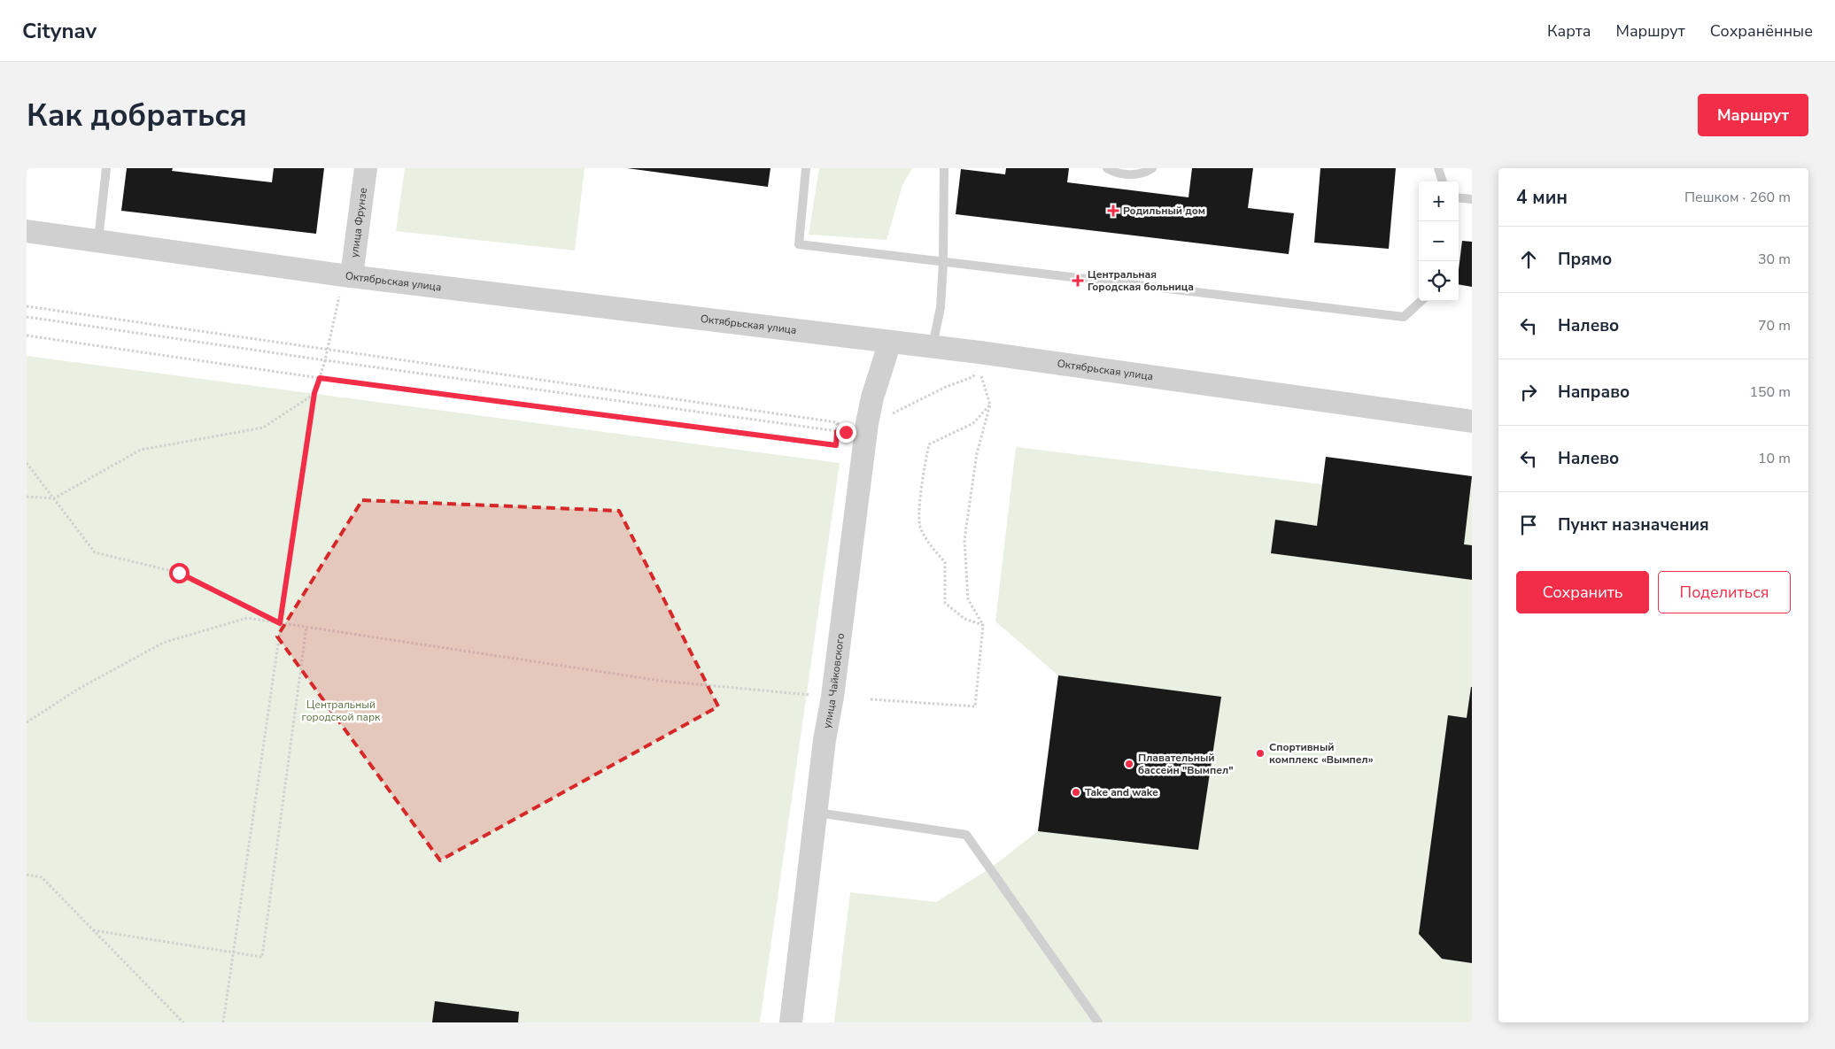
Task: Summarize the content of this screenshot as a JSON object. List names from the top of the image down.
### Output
{
  "streets": {
    "street": ["улица Фрунзе", "Октябрьская улица", "улица Чайковского"]
  },
  "crossings": [
    ["улица Фрунзе", "Октябрьская улица"],
    ["Октябрьская улица", "улица Чайковского"]
  ],
  "parks": ["Центральный городской парк"],
  "places": {
    "health": ["Родильный дом", "Центральная Городская больница"],
    "other": ["Спортивный комплекс «Вымпел»", "Плавательный бассейн \"Вымпел\"", "Take and wake"]
  },
  "page": {
    "header": "Citynav",
    "nav": ["Карта", "Маршрут", "Сохранённые"],
    "buttons": [
      "Маршрут",
      ["Сохранить", "Поделиться"]
    ],
    "title": "Как добраться",
    "heading": ["4 мин", "Пешком · 260 m"],
    "map_buttons": ["+", "−"],
    "list": [
      ["Прямо", "30 m"],
      ["Налево", "70 m"],
      ["Направо", "150 m"],
      ["Налево", "10 m"],
      "Пункт назначения"
    ]
  }
}
